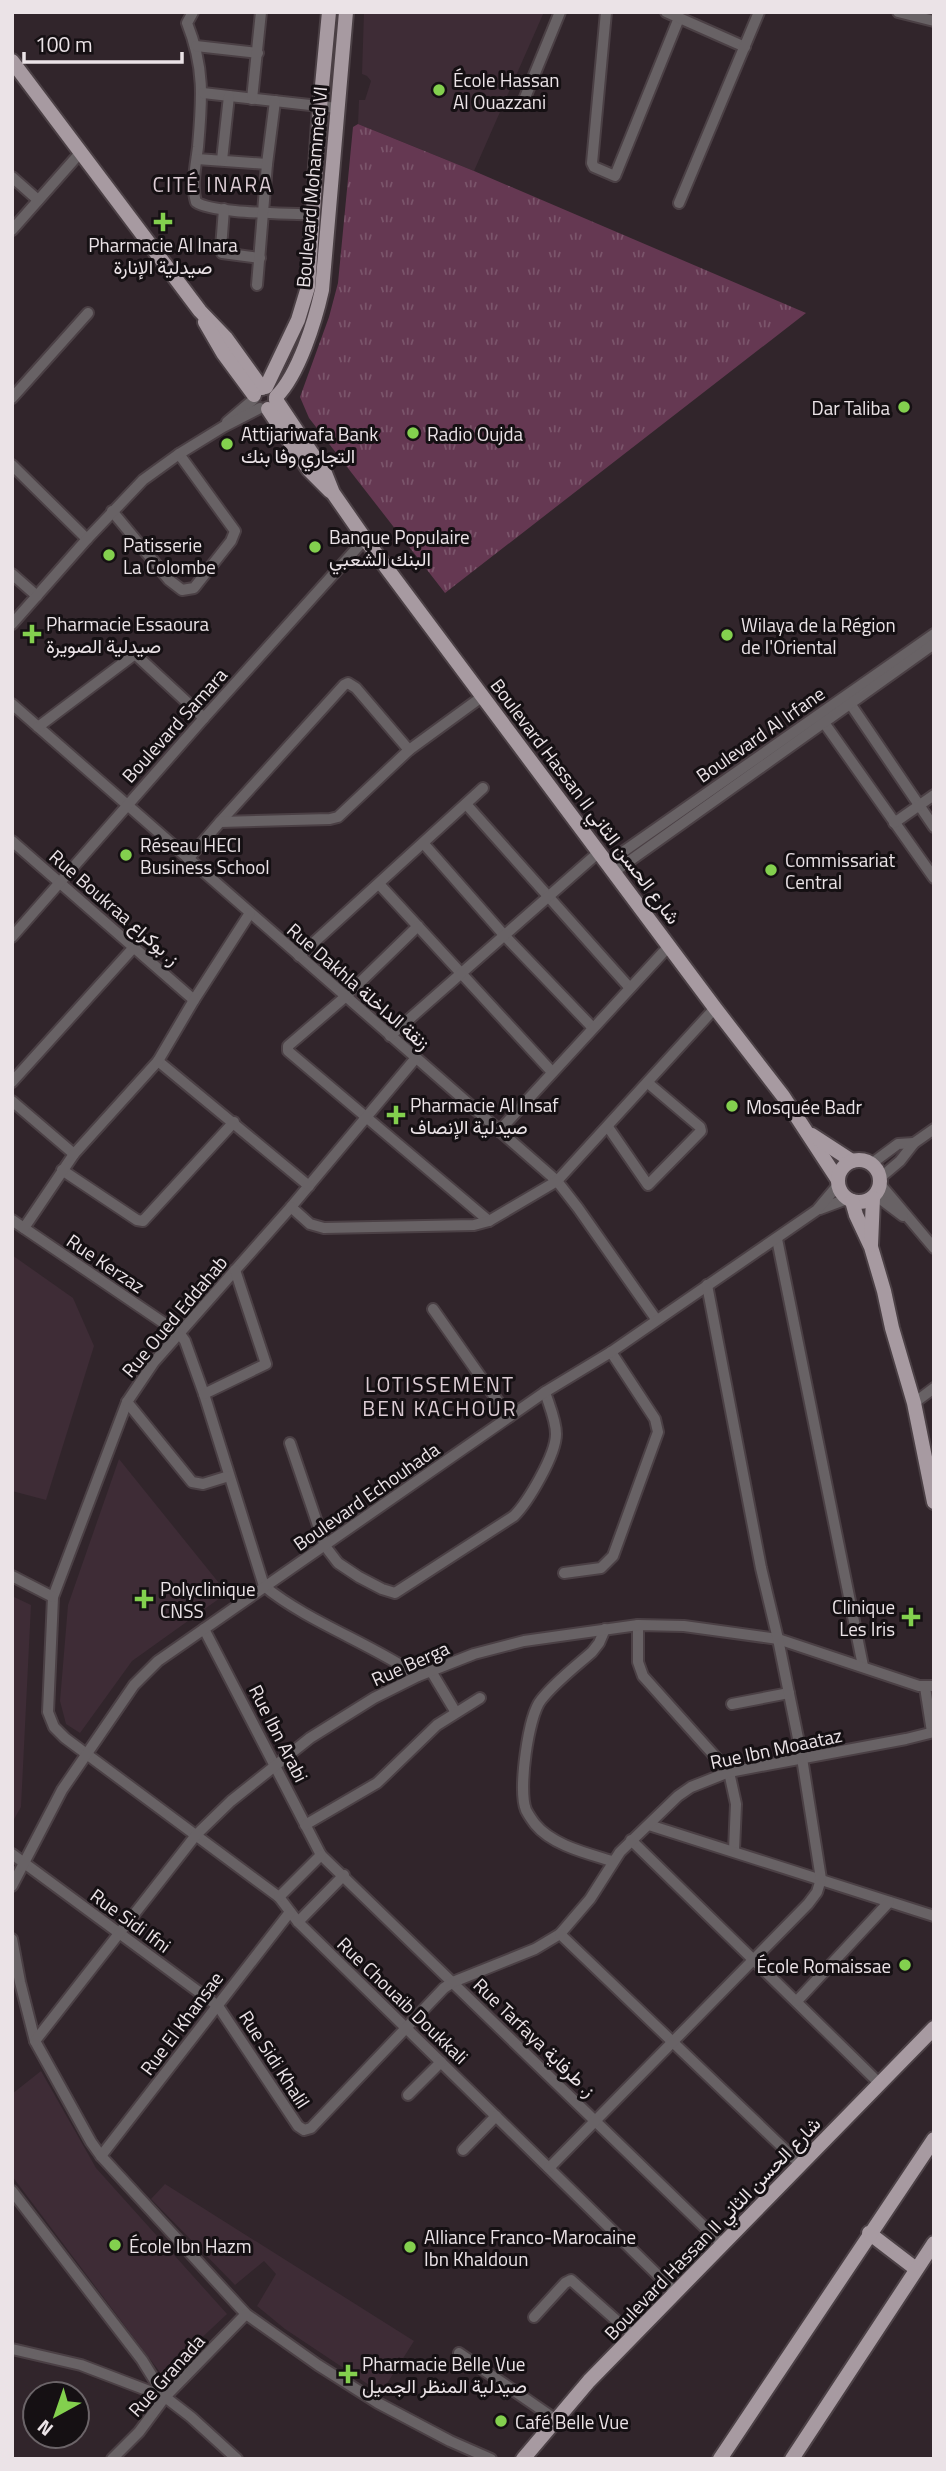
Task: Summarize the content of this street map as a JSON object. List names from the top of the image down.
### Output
{
  "streets": {
    "main road": ["Boulevard Mohammed VI", "Boulevard Hassan II شارع الحسن الثاني"],
    "street": [
      "Boulevard Samara",
      "Boulevard Al Irfane",
      "Rue Boukraa ز. بوكراع",
      "Rue Dakhla زنقة الداخلة",
      "Rue Kerzaz",
      "Rue Oued Eddahab",
      "Boulevard Echouhada",
      "Rue Berga",
      "Rue Ibn Arabi",
      "Rue Ibn Moaataz",
      "Rue Sidi Ifni",
      "Rue Chouaib Doukkali",
      "Rue El Khansae",
      "Rue Tarfaya ز. طرفاية",
      "Rue Sidi Khalil",
      "Rue Granada"
    ]
  },
  "crossings": [
    ["Boulevard Mohammed VI", "Boulevard Hassan II شارع الحسن الثاني"],
    ["Boulevard Samara", "Boulevard Hassan II شارع الحسن الثاني"],
    ["Boulevard Samara", "Rue Boukraa ز. بوكراع"],
    ["Boulevard Samara", "Rue Dakhla زنقة الداخلة"],
    ["Boulevard Al Irfane", "Boulevard Hassan II شارع الحسن الثاني"],
    ["Boulevard Al Irfane", "Rue Dakhla زنقة الداخلة"],
    ["Boulevard Hassan II شارع الحسن الثاني", "Boulevard Echouhada"],
    ["Boulevard Hassan II شارع الحسن الثاني", "Rue Chouaib Doukkali"],
    ["Boulevard Hassan II شارع الحسن الثاني", "Rue Tarfaya ز. طرفاية"],
    ["Rue Dakhla زنقة الداخلة", "Rue Oued Eddahab"],
    ["Rue Dakhla زنقة الداخلة", "Boulevard Echouhada"],
    ["Rue Kerzaz", "Rue Oued Eddahab"],
    ["Rue Oued Eddahab", "Boulevard Echouhada"],
    ["Rue Oued Eddahab", "Rue Chouaib Doukkali"],
    ["Boulevard Echouhada", "Rue Ibn Arabi"],
    ["Boulevard Echouhada", "Rue Sidi Ifni"],
    ["Boulevard Echouhada", "Rue Chouaib Doukkali"],
    ["Rue Berga", "Rue Ibn Arabi"],
    ["Rue Berga", "Rue Sidi Ifni"],
    ["Rue Berga", "Rue Chouaib Doukkali"],
    ["Rue Ibn Arabi", "Rue Tarfaya ز. طرفاية"],
    ["Rue Ibn Moaataz", "Rue Chouaib Doukkali"],
    ["Rue Ibn Moaataz", "Rue Tarfaya ز. طرفاية"],
    ["Rue Ibn Moaataz", "Rue Sidi Khalil"],
    ["Rue Sidi Ifni", "Rue El Khansae"],
    ["Rue Sidi Ifni", "Rue Sidi Khalil"],
    ["Rue Chouaib Doukkali", "Rue El Khansae"],
    ["Rue El Khansae", "Rue Sidi Khalil"]
  ],
  "districts": ["CITÉ INARA", "LOTISSEMENT BEN KACHOUR"],
  "places": {
    "other": [
      "École Hassan Al Ouazzani",
      "Dar Taliba",
      "Radio Oujda",
      "Attijariwafa Bank التجاري وفا بنك",
      "Banque Populaire البنك الشعبي",
      "Patisserie La Colombe",
      "Wilaya de la Région de l'Oriental",
      "Réseau HECI Business School",
      "Commissariat Central",
      "Mosquée Badr",
      "École Romaissae",
      "École Ibn Hazm",
      "Alliance Franco-Marocaine Ibn Khaldoun",
      "Café Belle Vue"
    ],
    "health": [
      "Pharmacie Al Inara صيدلية الإنارة",
      "Pharmacie Essaoura صيدلية الصويرة",
      "Pharmacie Al Insaf صيدلية الإنصاف",
      "Polyclinique CNSS",
      "Clinique Les Iris",
      "Pharmacie Belle Vue صيدلية المنظر الجميل"
    ]
  },
  "scale_bar": "100 m",
  "north": "bottom left"
}
